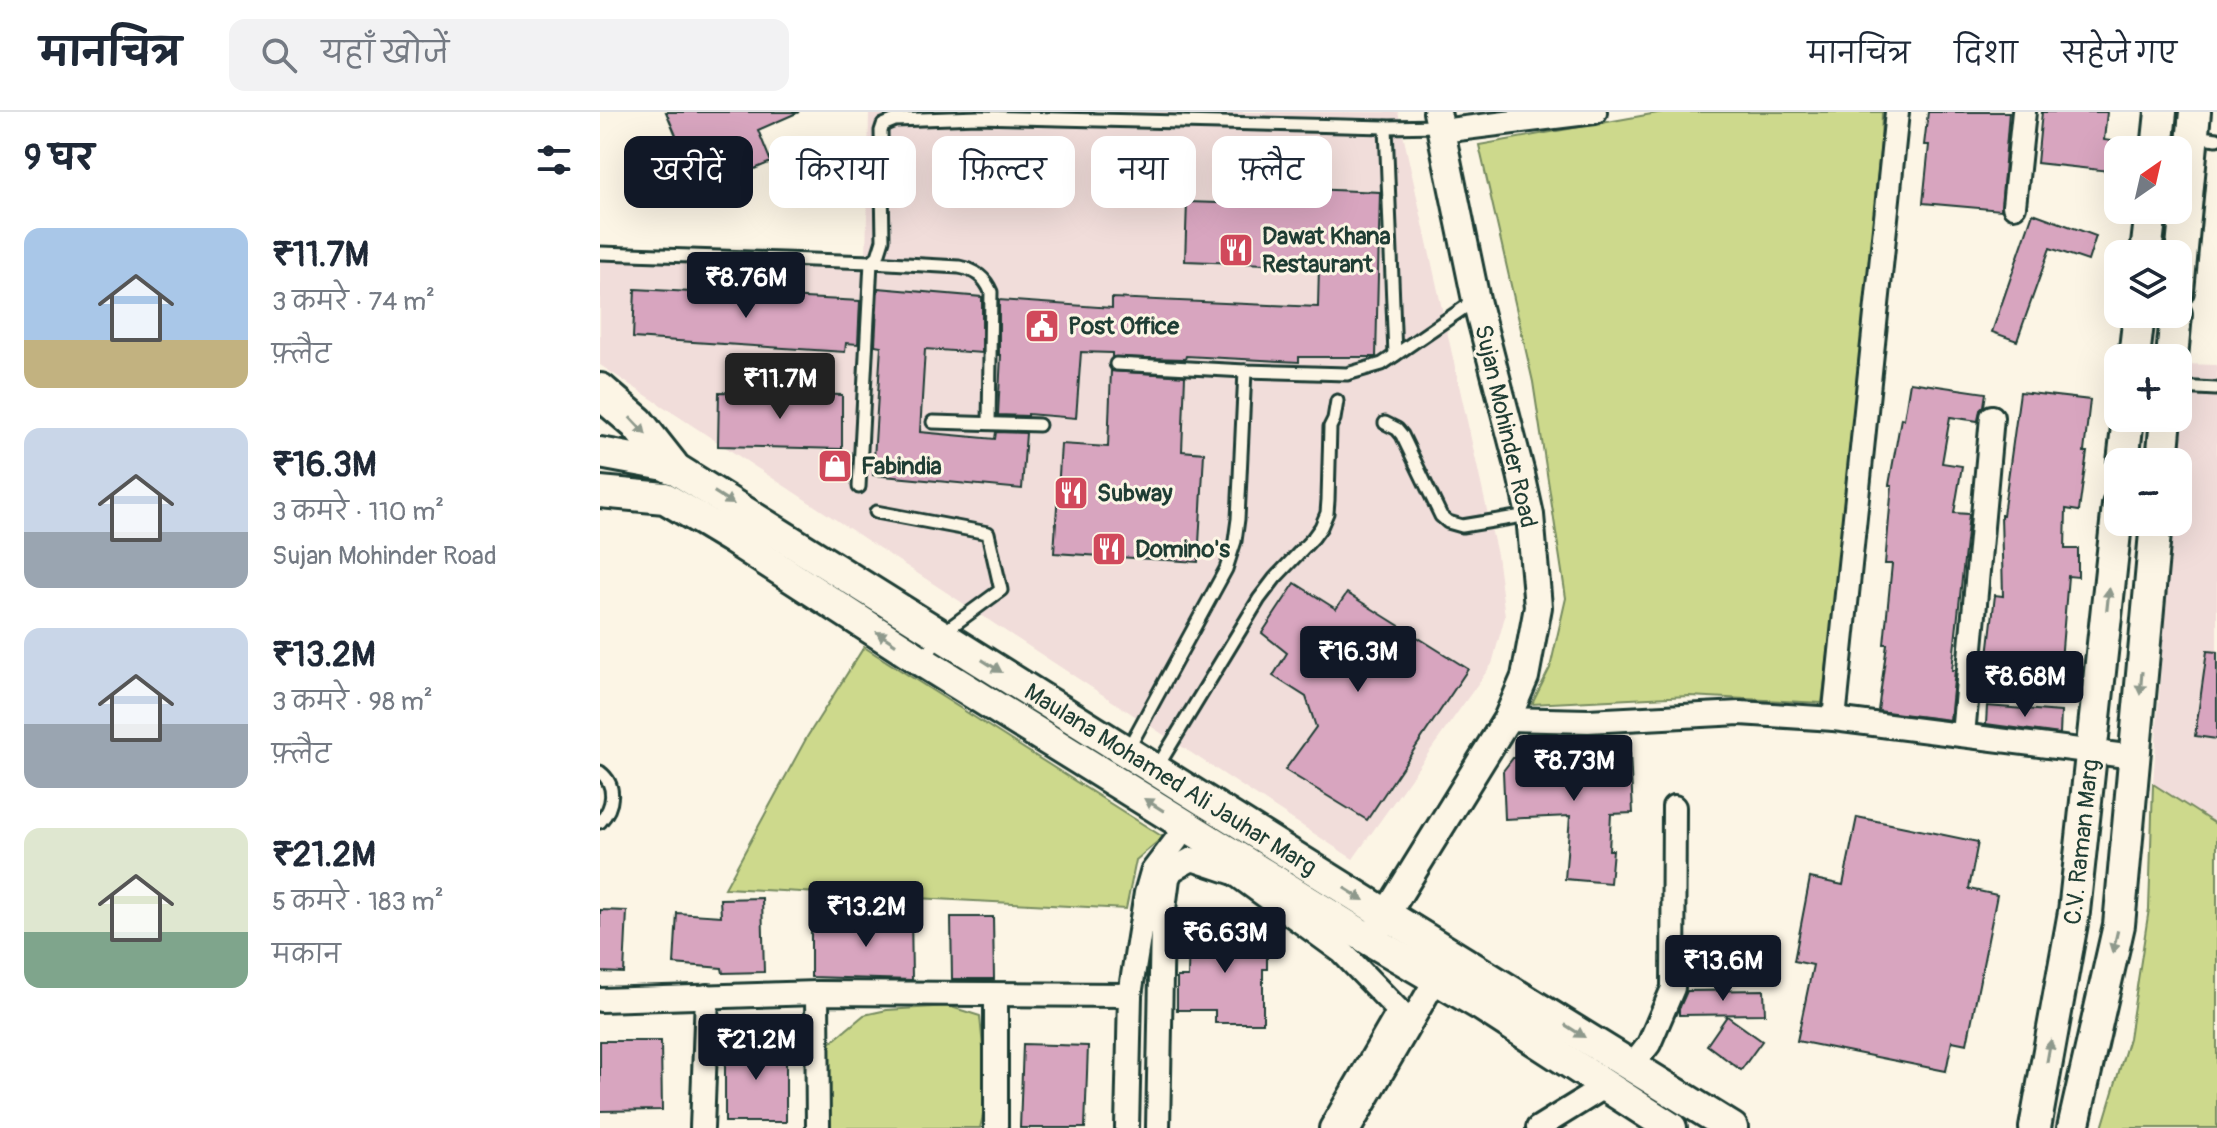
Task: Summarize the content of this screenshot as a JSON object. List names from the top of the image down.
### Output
{
  "streets": {
    "main road": ["Maulana Mohamed Ali Jauhar Marg", "C.V. Raman Marg"],
    "street": ["Sujan Mohinder Road"]
  },
  "crossings": [
    ["Sujan Mohinder Road", "Maulana Mohamed Ali Jauhar Marg"]
  ],
  "places": {
    "restaurant": ["Dawat Khana Restaurant", "Subway", "Domino's"],
    "public building": ["Post Office"],
    "shop": ["Fabindia"]
  },
  "north": "top right",
  "page": {
    "header": "मानचित्र",
    "search": "यहाँ खोजें",
    "nav": ["मानचित्र", "दिशा", "सहेजे गए"],
    "heading": "9 घर",
    "map_buttons": ["+", "−"],
    "chip": [
      "खरीदें",
      "किराया",
      "फ़िल्टर",
      "नया",
      "फ़्लैट"
    ],
    "list": [
      {
        "name": "₹11.7M",
        "note": "3 कमरे · 74 m² · फ़्लैट"
      },
      {
        "name": "₹16.3M",
        "note": "3 कमरे · 110 m² · Sujan Mohinder Road"
      },
      {
        "name": "₹13.2M",
        "note": "3 कमरे · 98 m² · फ़्लैट"
      },
      {
        "name": "₹21.2M",
        "note": "5 कमरे · 183 m² · मकान"
      }
    ],
    "price": [
      "₹8.76M",
      "₹11.7M",
      "₹16.3M",
      "₹8.68M",
      "₹8.73M",
      "₹13.2M",
      "₹6.63M",
      "₹13.6M",
      "₹21.2M"
    ]
  }
}
